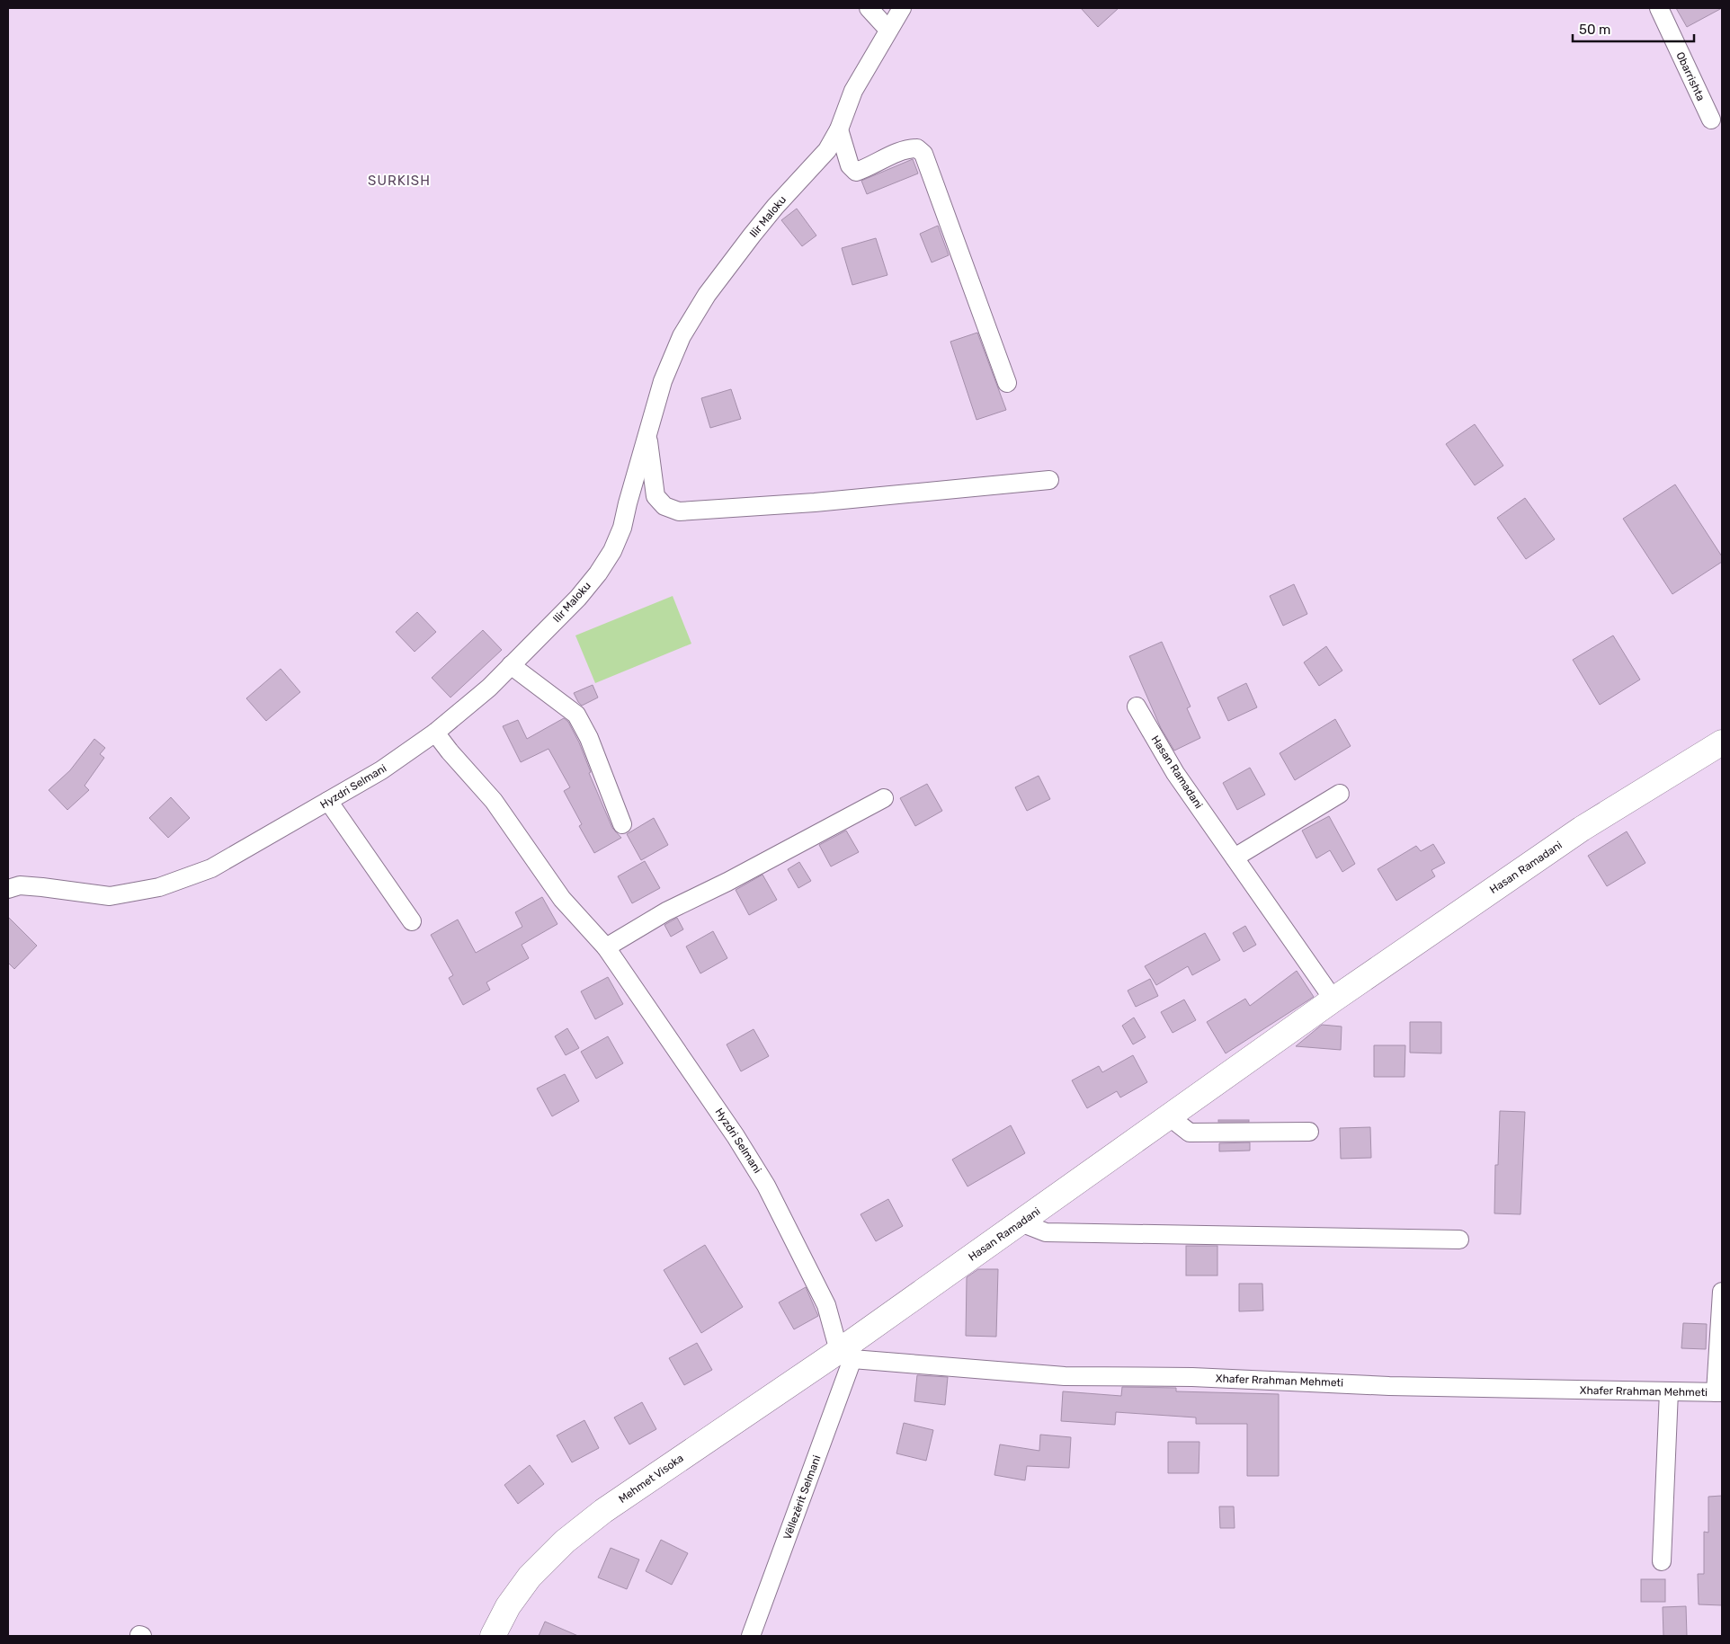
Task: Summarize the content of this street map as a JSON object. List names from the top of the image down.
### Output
{
  "streets": {
    "main road": ["Hasan Ramadani", "Mehmet Visoka"],
    "street": [
      "Obarrishta",
      "Ilir Maloku",
      "Hyzdri Selmani",
      "Xhafer Rrahman Mehmeti",
      "Vëllezërit Selmani"
    ]
  },
  "crossings": [
    ["Ilir Maloku", "Hyzdri Selmani"],
    ["Hasan Ramadani", "Hyzdri Selmani"],
    ["Hasan Ramadani", "Xhafer Rrahman Mehmeti"],
    ["Hasan Ramadani", "Mehmet Visoka"],
    ["Hasan Ramadani", "Vëllezërit Selmani"],
    ["Hyzdri Selmani", "Xhafer Rrahman Mehmeti"],
    ["Hyzdri Selmani", "Mehmet Visoka"],
    ["Hyzdri Selmani", "Vëllezërit Selmani"],
    ["Xhafer Rrahman Mehmeti", "Mehmet Visoka"],
    ["Xhafer Rrahman Mehmeti", "Vëllezërit Selmani"],
    ["Mehmet Visoka", "Vëllezërit Selmani"]
  ],
  "districts": ["SURKISH"],
  "scale_bar": "50 m"
}
